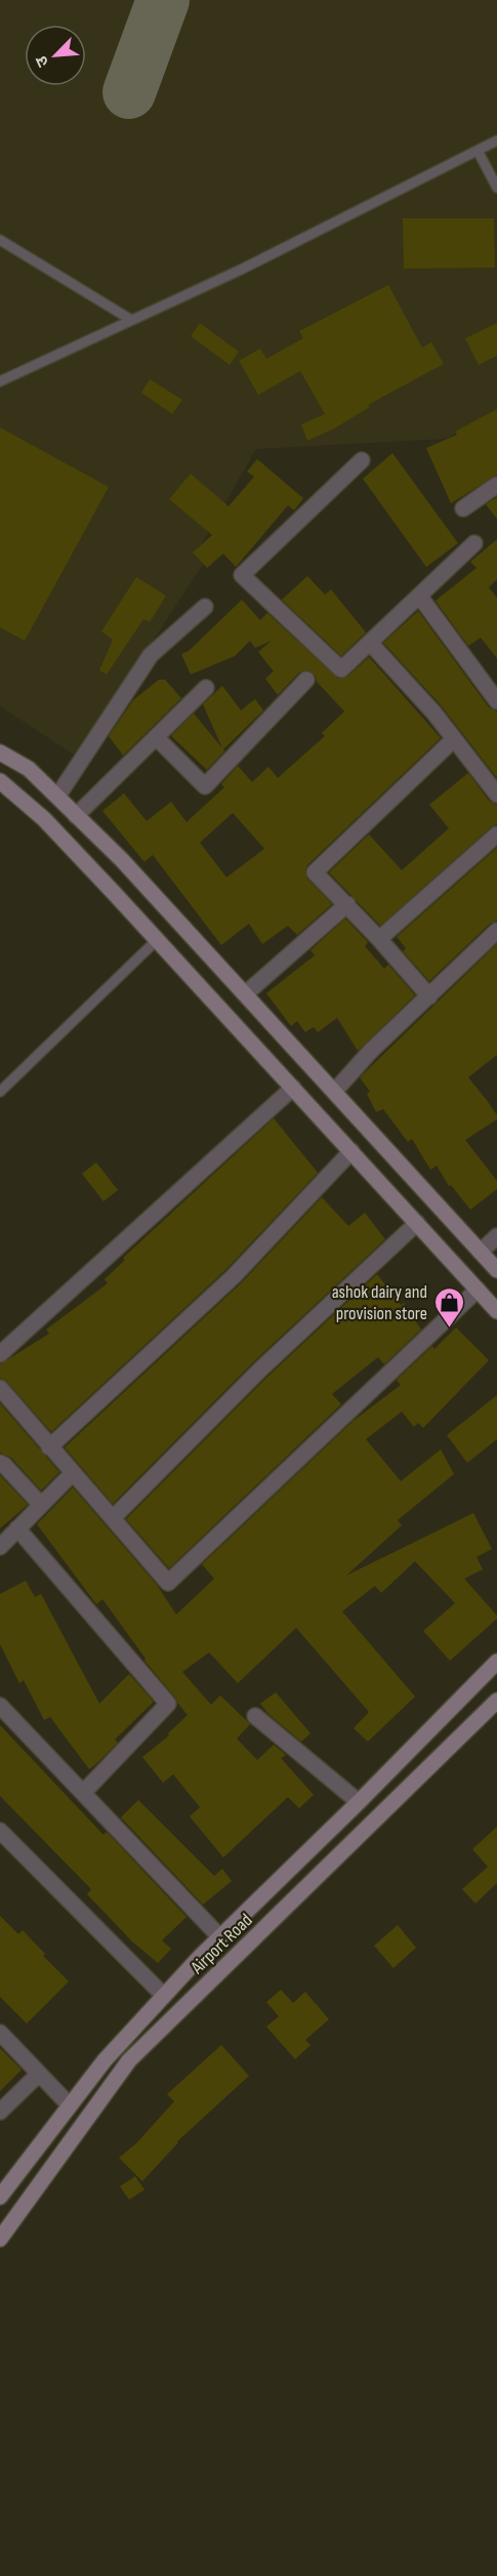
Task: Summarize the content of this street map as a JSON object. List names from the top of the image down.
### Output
{
  "streets": {
    "main road": ["Airport Road"]
  },
  "places": {
    "shop": ["ashok dairy and provision store"]
  },
  "north": "bottom left"
}
